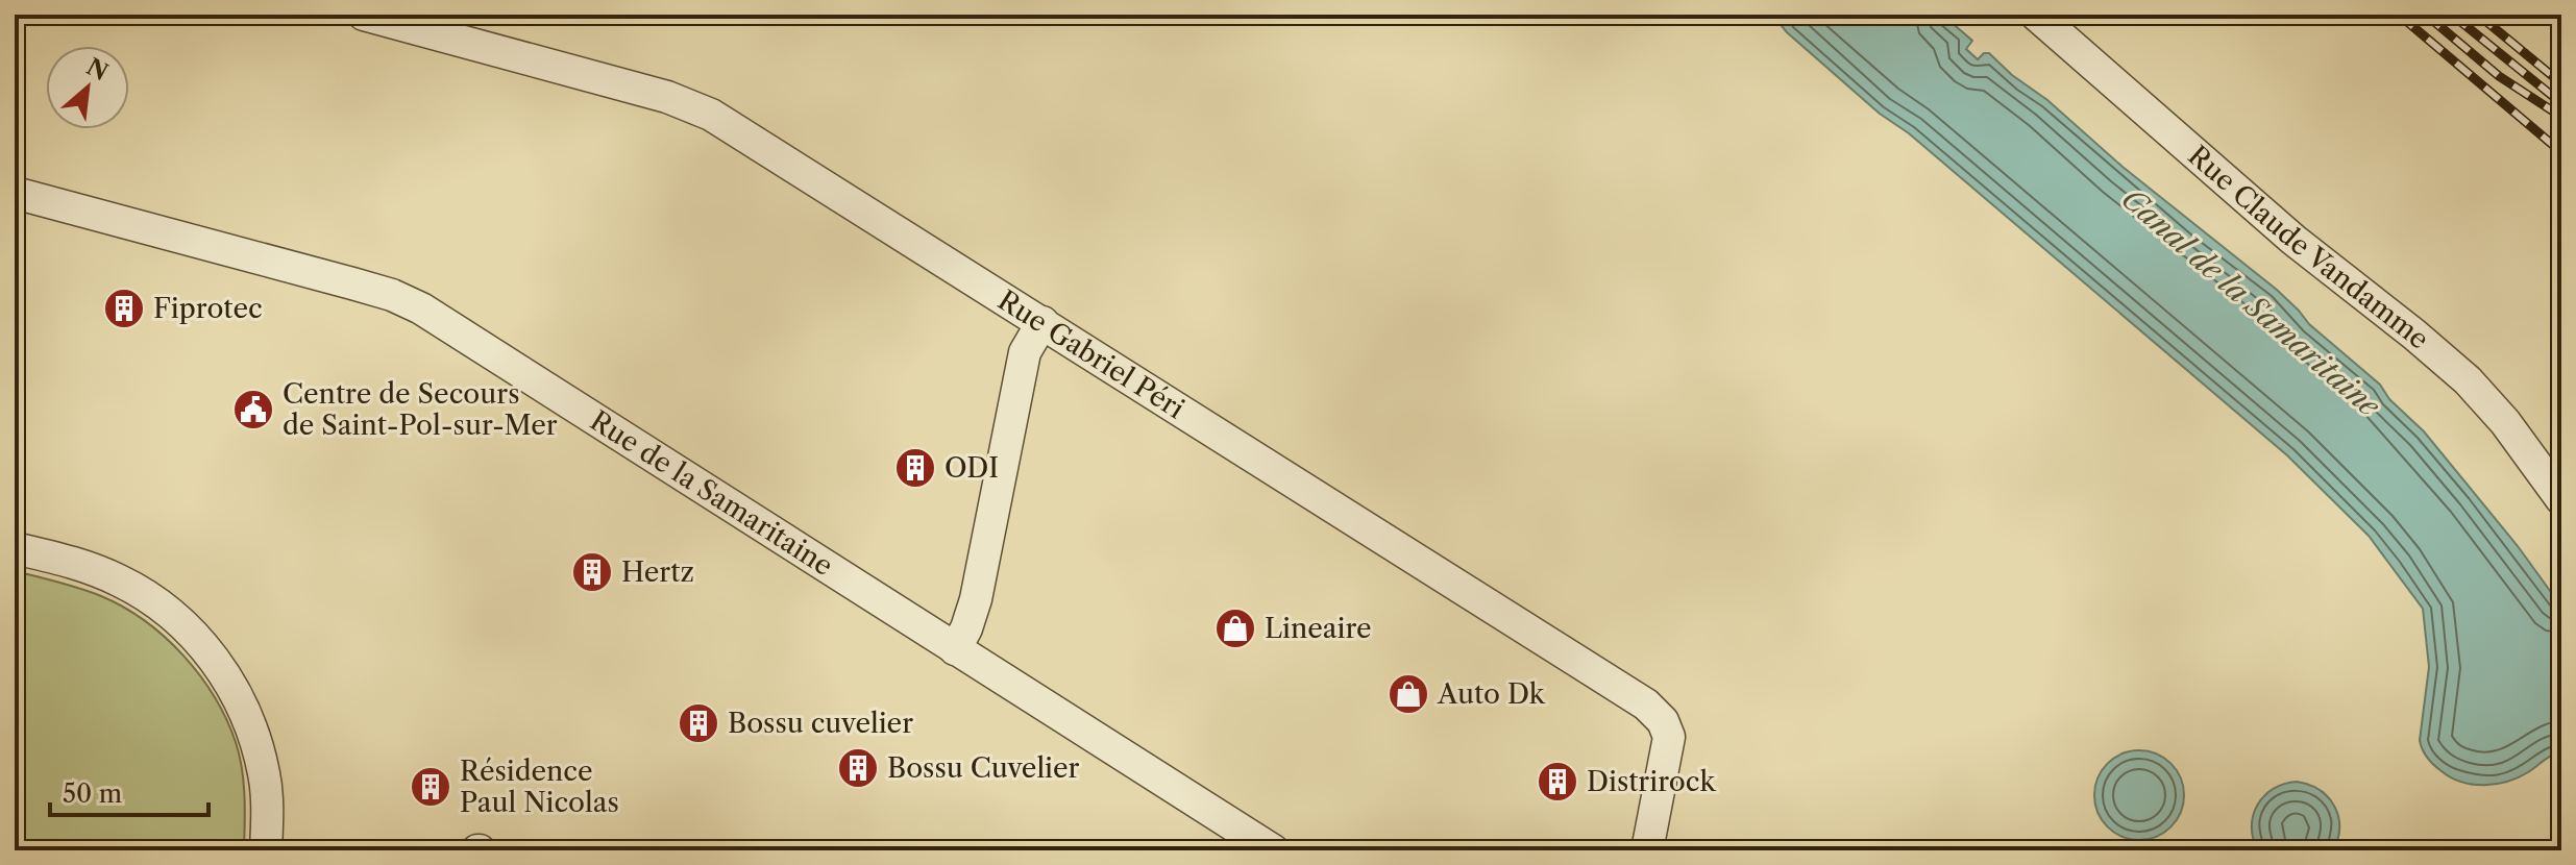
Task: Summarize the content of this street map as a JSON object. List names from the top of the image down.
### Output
{
  "streets": {
    "street": ["Rue Claude Vandamme", "Rue Gabriel Péri", "Rue de la Samaritaine"]
  },
  "water": ["Canal de la Samaritaine"],
  "places": {
    "building": [
      "Fiprotec",
      "ODI",
      "Hertz",
      "Bossu cuvelier",
      "Bossu Cuvelier",
      "Distrirock",
      "Résidence Paul Nicolas"
    ],
    "public building": ["Centre de Secours de Saint-Pol-sur-Mer"],
    "shop": ["Lineaire", "Auto Dk"]
  },
  "scale_bar": "50 m",
  "north": "top right"
}
